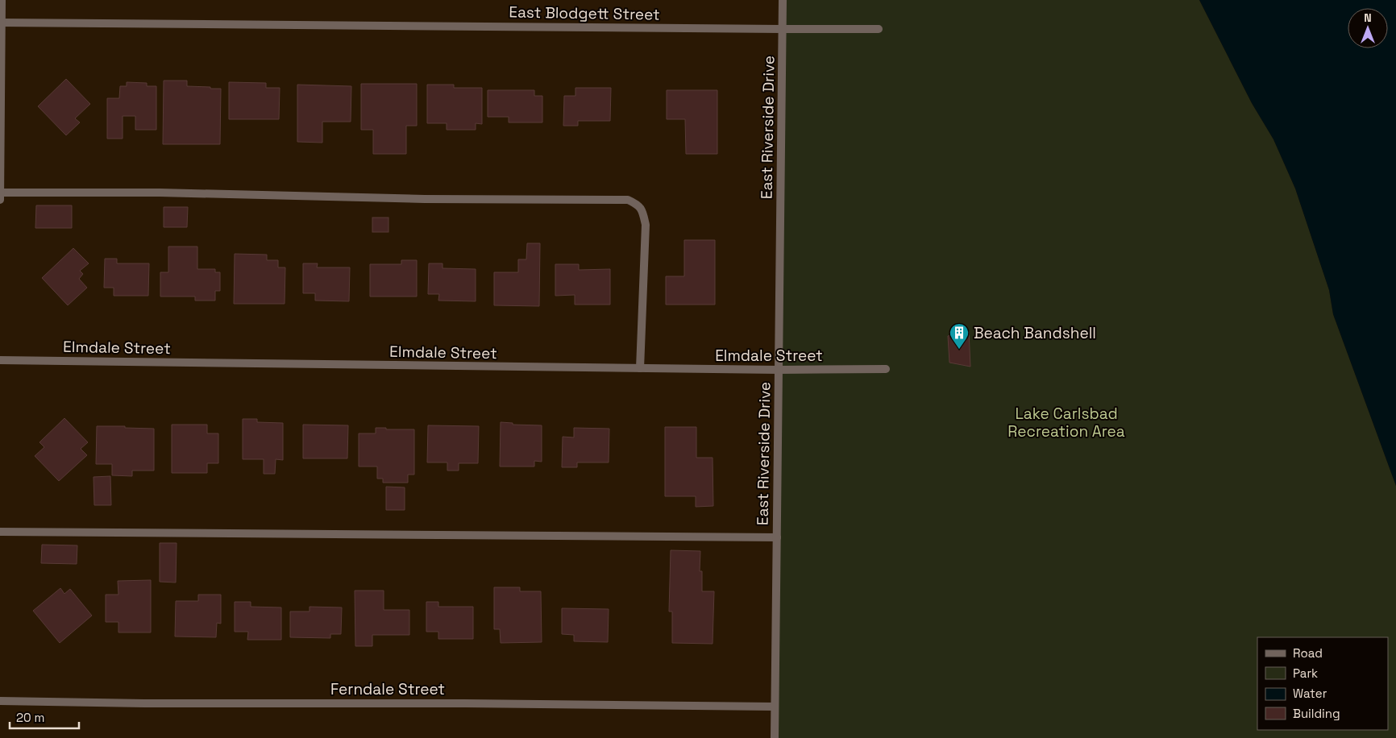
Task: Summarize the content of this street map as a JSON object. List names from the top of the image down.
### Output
{
  "streets": {
    "street": [
      "East Blodgett Street",
      "East Riverside Drive",
      "Elmdale Street",
      "Ferndale Street"
    ]
  },
  "crossings": [
    ["East Blodgett Street", "East Riverside Drive"],
    ["East Riverside Drive", "Elmdale Street"],
    ["East Riverside Drive", "Ferndale Street"]
  ],
  "parks": ["Lake Carlsbad Recreation Area"],
  "places": {
    "building": ["Beach Bandshell"]
  },
  "legend": [
    "Road",
    "Park",
    "Water",
    "Building"
  ],
  "scale_bar": "20 m",
  "north": "top"
}
